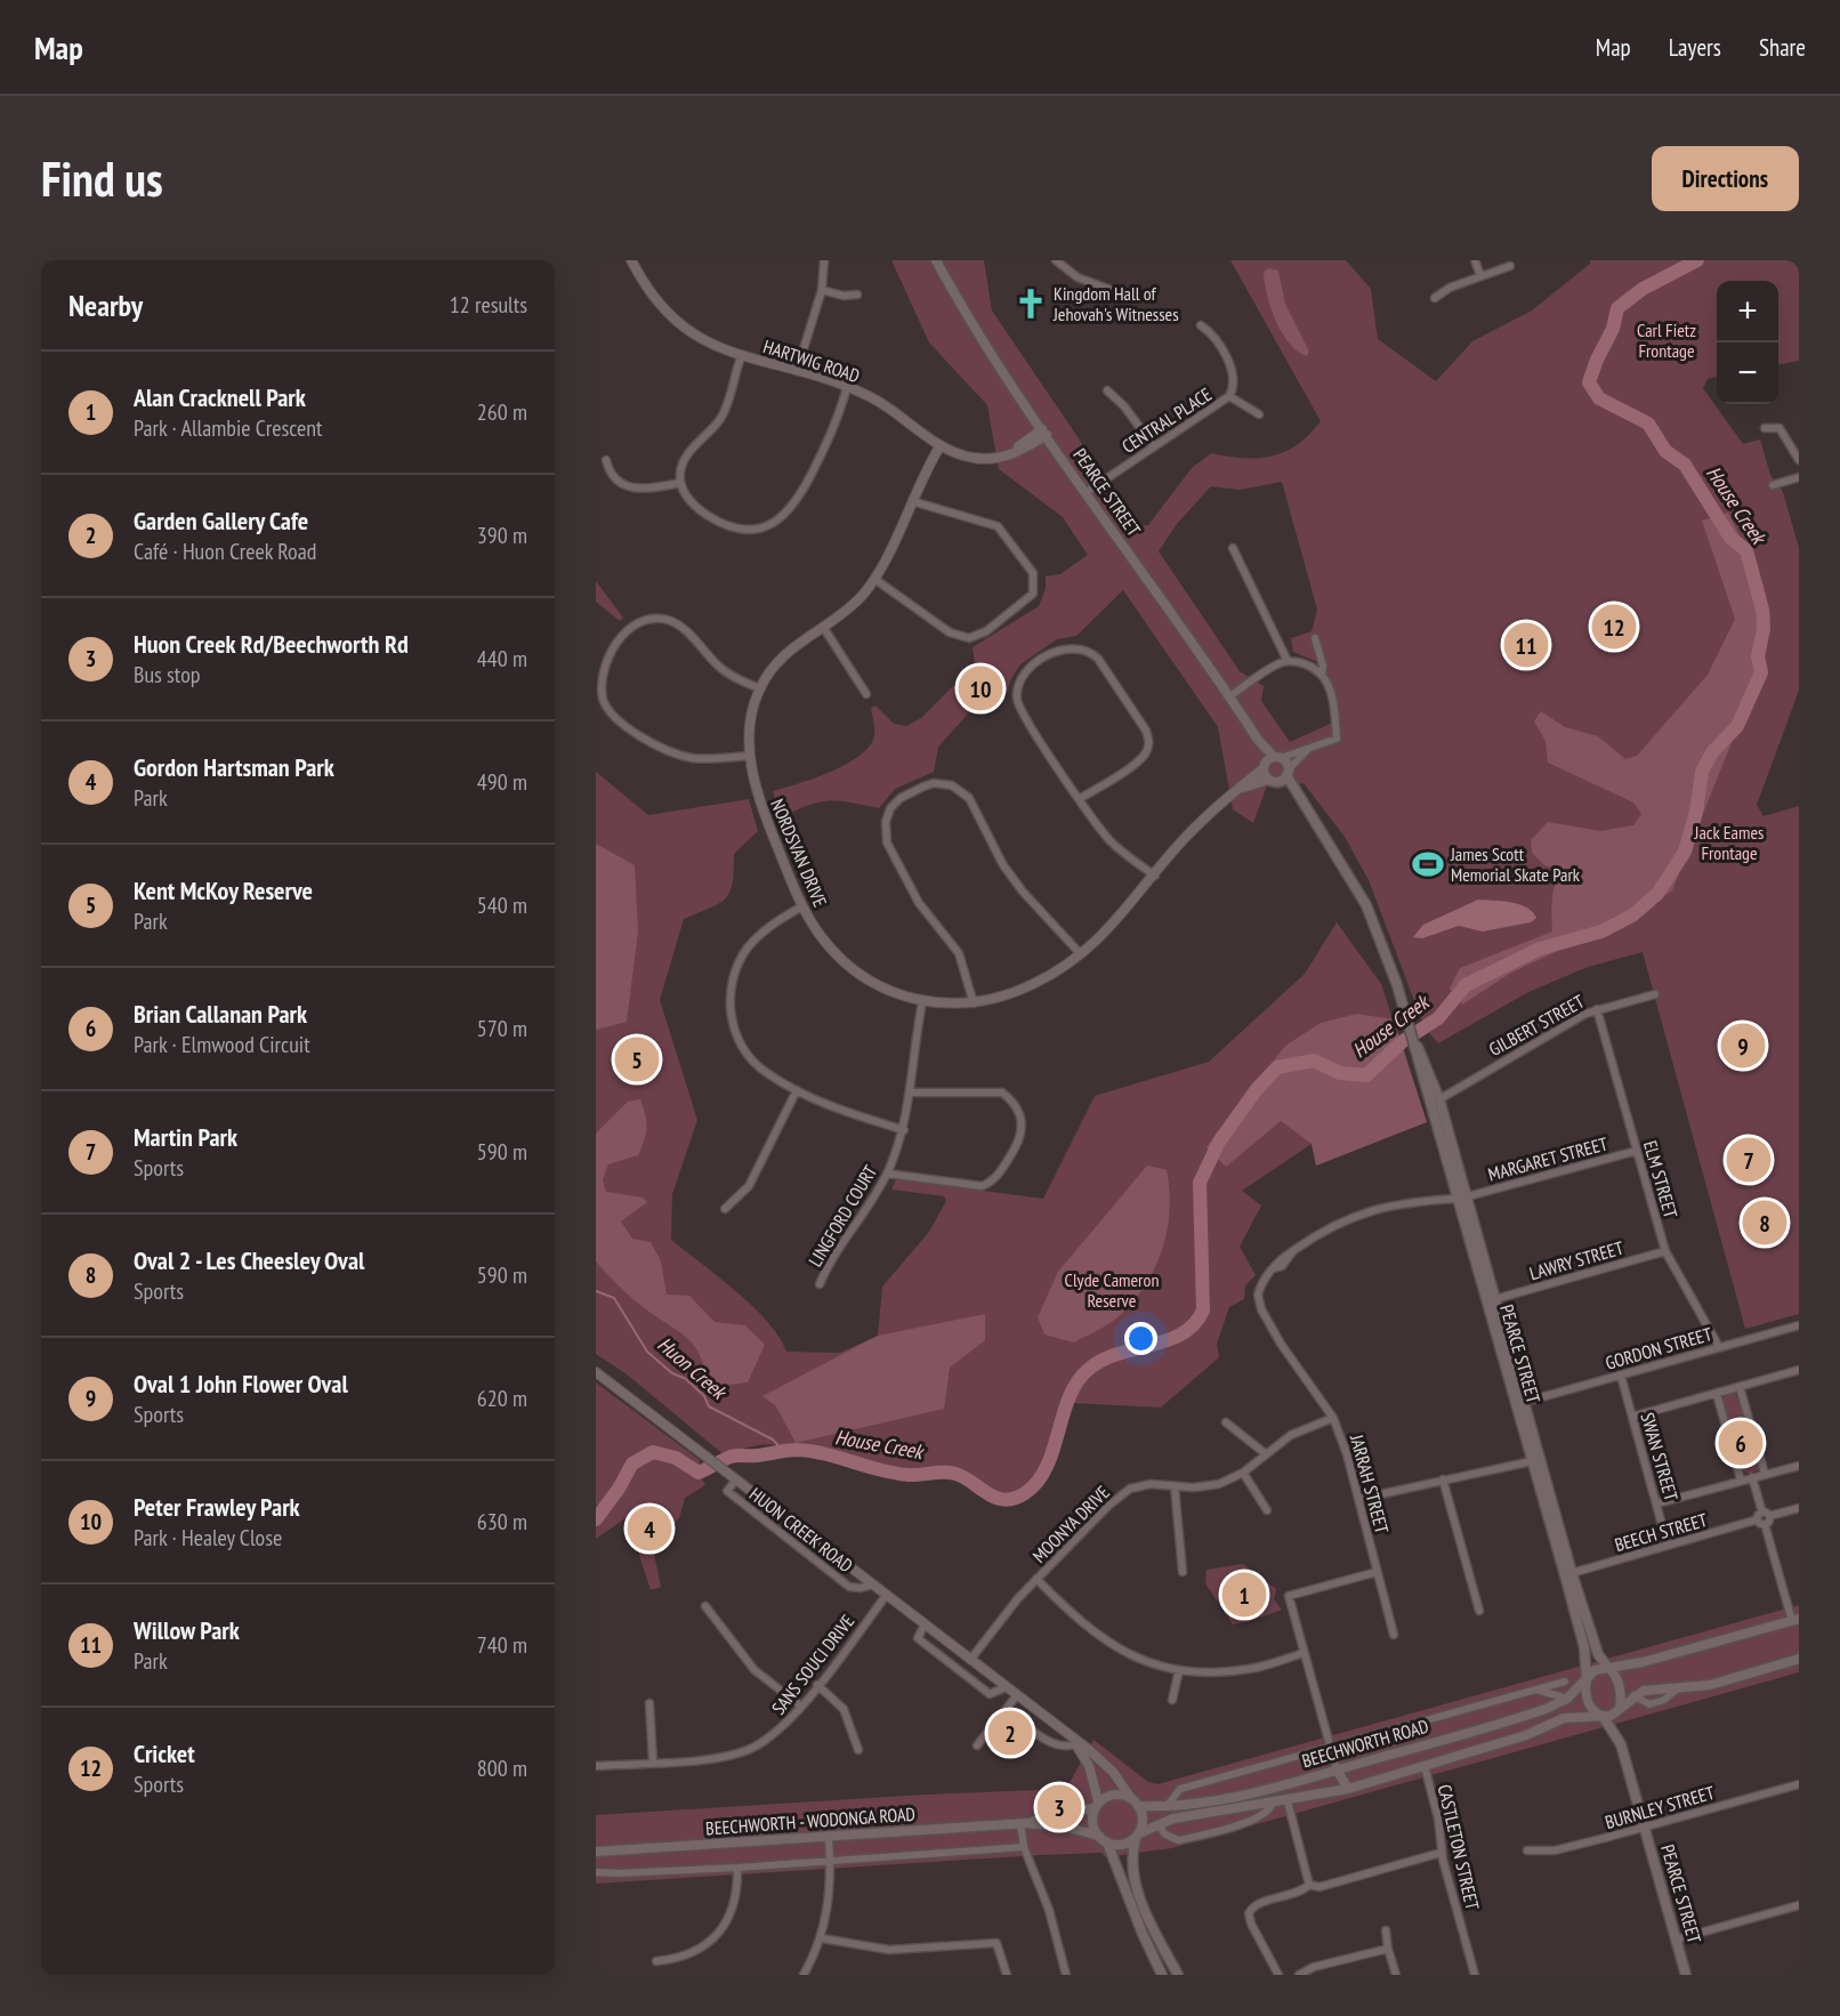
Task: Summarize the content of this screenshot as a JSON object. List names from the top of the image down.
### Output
{
  "streets": {
    "main road": ["PEARCE STREET", "BEECHWORTH ROAD", "BEECHWORTH - WODONGA ROAD"],
    "street": [
      "HARTWIG ROAD",
      "CENTRAL PLACE",
      "NORDSVAN DRIVE",
      "GILBERT STREET",
      "MARGARET STREET",
      "ELM STREET",
      "LINGFORD COURT",
      "LAWRY STREET",
      "GORDON STREET",
      "SWAN STREET",
      "JARRAH STREET",
      "MOONYA DRIVE",
      "HUON CREEK ROAD",
      "BEECH STREET",
      "SANS SOUCI DRIVE",
      "BURNLEY STREET",
      "CASTLETON STREET"
    ]
  },
  "crossings": [
    ["HARTWIG ROAD", "PEARCE STREET"],
    ["HARTWIG ROAD", "NORDSVAN DRIVE"],
    ["CENTRAL PLACE", "PEARCE STREET"],
    ["PEARCE STREET", "NORDSVAN DRIVE"],
    ["PEARCE STREET", "GILBERT STREET"],
    ["PEARCE STREET", "MARGARET STREET"],
    ["PEARCE STREET", "LAWRY STREET"],
    ["PEARCE STREET", "GORDON STREET"],
    ["PEARCE STREET", "JARRAH STREET"],
    ["PEARCE STREET", "BEECH STREET"],
    ["PEARCE STREET", "BEECHWORTH ROAD"],
    ["PEARCE STREET", "BURNLEY STREET"],
    ["NORDSVAN DRIVE", "LINGFORD COURT"],
    ["GILBERT STREET", "ELM STREET"],
    ["MARGARET STREET", "ELM STREET"],
    ["MARGARET STREET", "JARRAH STREET"],
    ["ELM STREET", "LAWRY STREET"],
    ["ELM STREET", "GORDON STREET"],
    ["GORDON STREET", "SWAN STREET"],
    ["SWAN STREET", "BEECH STREET"],
    ["JARRAH STREET", "MOONYA DRIVE"],
    ["MOONYA DRIVE", "HUON CREEK ROAD"],
    ["HUON CREEK ROAD", "SANS SOUCI DRIVE"],
    ["HUON CREEK ROAD", "BEECHWORTH ROAD"],
    ["HUON CREEK ROAD", "BEECHWORTH - WODONGA ROAD"],
    ["BEECHWORTH ROAD", "BEECHWORTH - WODONGA ROAD"],
    ["BEECHWORTH ROAD", "CASTLETON STREET"]
  ],
  "water": ["House Creek", "Huon Creek"],
  "parks": ["Carl Fietz Frontage", "Jack Eames Frontage", "Clyde Cameron Reserve"],
  "places": {
    "church": ["Kingdom Hall of Jehovah's Witnesses"],
    "sports": ["James Scott Memorial Skate Park"]
  },
  "page": {
    "header": "Map",
    "nav": ["Map", "Layers", "Share"],
    "buttons": "Directions",
    "title": "Find us",
    "heading": ["Nearby", "12 results"],
    "map_buttons": ["+", "−"],
    "list": [
      {
        "mark": "1",
        "name": "Alan Cracknell Park",
        "note": "Park · Allambie Crescent",
        "value": "260 m"
      },
      {
        "mark": "2",
        "name": "Garden Gallery Cafe",
        "note": "Café · Huon Creek Road",
        "value": "390 m"
      },
      {
        "mark": "3",
        "name": "Huon Creek Rd/Beechworth Rd",
        "note": "Bus stop",
        "value": "440 m"
      },
      {
        "mark": "4",
        "name": "Gordon Hartsman Park",
        "note": "Park",
        "value": "490 m"
      },
      {
        "mark": "5",
        "name": "Kent McKoy Reserve",
        "note": "Park",
        "value": "540 m"
      },
      {
        "mark": "6",
        "name": "Brian Callanan Park",
        "note": "Park · Elmwood Circuit",
        "value": "570 m"
      },
      {
        "mark": "7",
        "name": "Martin Park",
        "note": "Sports",
        "value": "590 m"
      },
      {
        "mark": "8",
        "name": "Oval 2 - Les Cheesley Oval",
        "note": "Sports",
        "value": "590 m"
      },
      {
        "mark": "9",
        "name": "Oval 1 John Flower Oval",
        "note": "Sports",
        "value": "620 m"
      },
      {
        "mark": "10",
        "name": "Peter Frawley Park",
        "note": "Park · Healey Close",
        "value": "630 m"
      },
      {
        "mark": "11",
        "name": "Willow Park",
        "note": "Park",
        "value": "740 m"
      },
      {
        "mark": "12",
        "name": "Cricket",
        "note": "Sports",
        "value": "800 m"
      }
    ],
    "pins": [
      "12",
      "11",
      "10",
      "9",
      "5",
      "7",
      "8",
      "6",
      "4",
      "1",
      "2",
      "3"
    ]
  }
}
